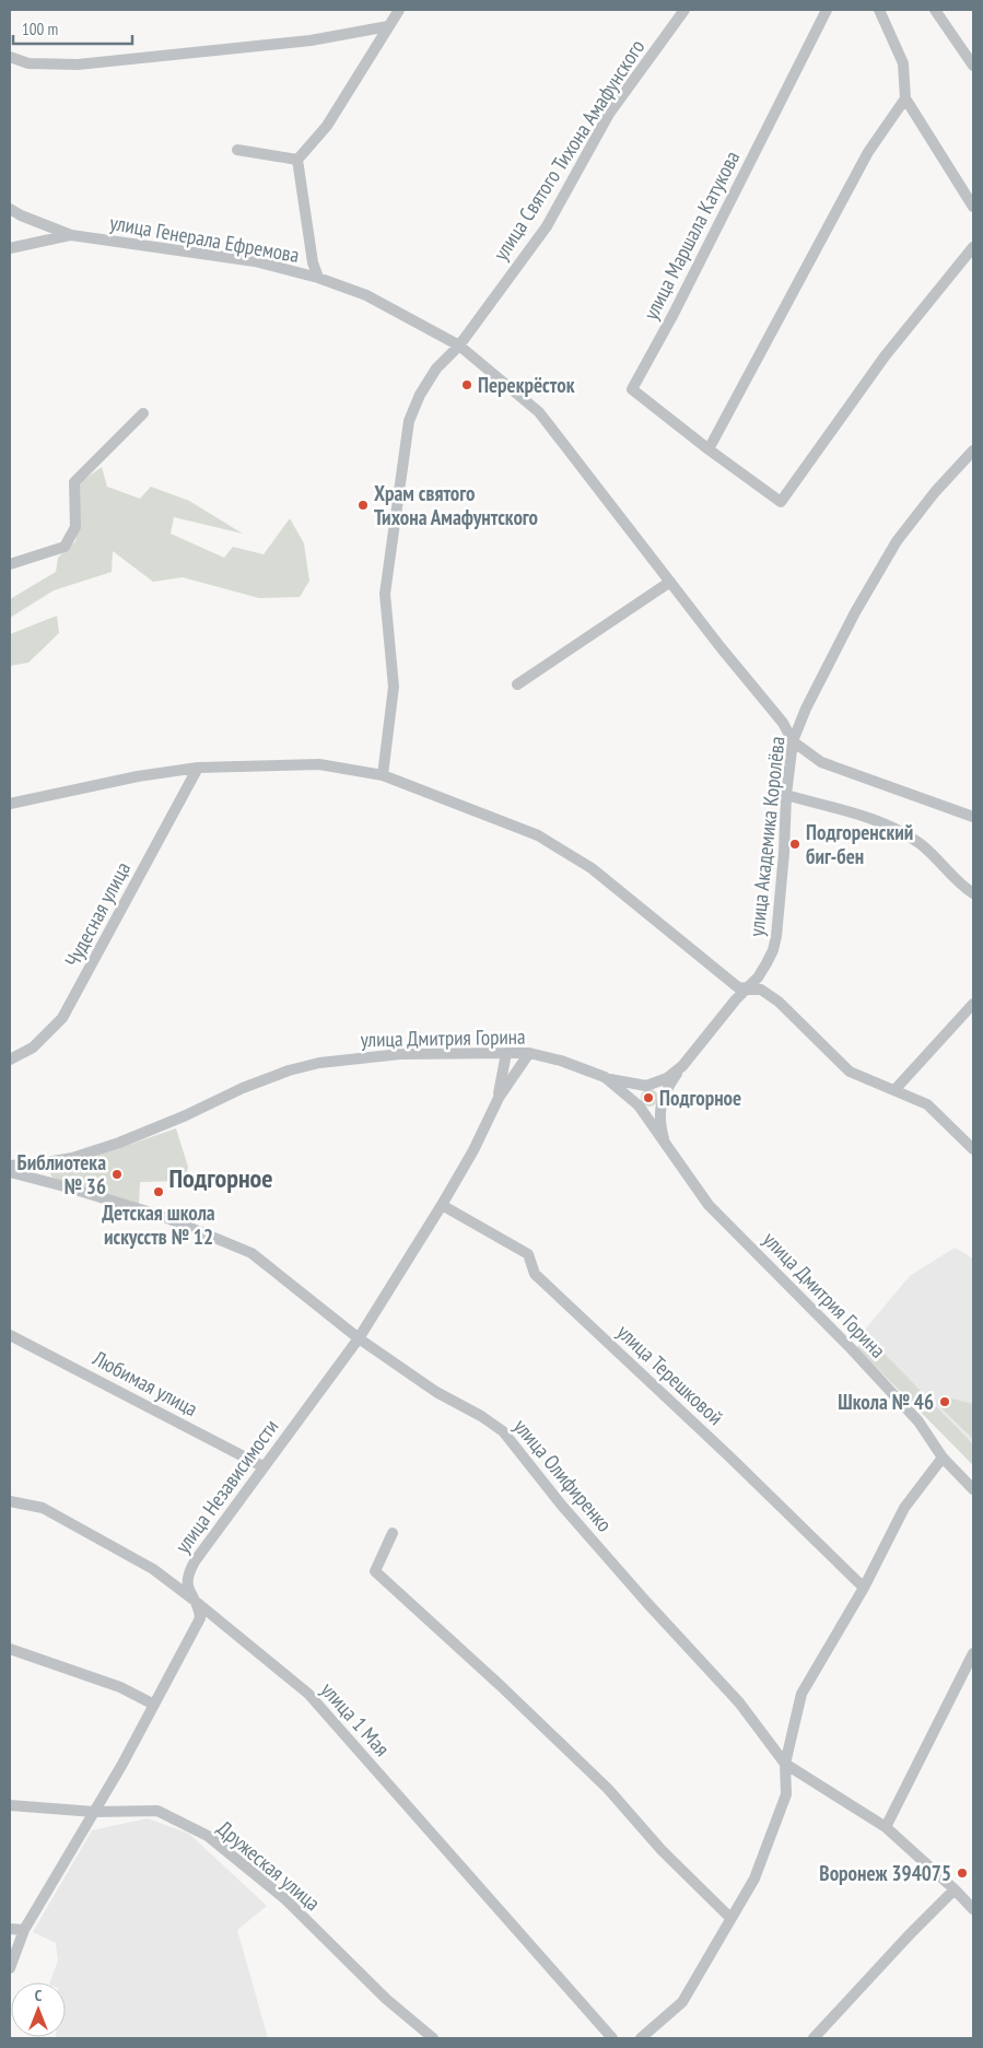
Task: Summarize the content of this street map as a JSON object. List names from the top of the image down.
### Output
{
  "streets": {
    "street": [
      "улица Святого Тихона Амафунского",
      "улица Маршала Катукова",
      "улица Генерала Ефремова",
      "улица Академика Королёва",
      "Чудесная улица",
      "улица Дмитрия Горина",
      "улица Терешковой",
      "Любимая улица",
      "улица Олифиренко",
      "улица Независимости",
      "улица 1 Мая",
      "Дружеская улица"
    ]
  },
  "crossings": [
    ["улица Святого Тихона Амафунского", "улица Генерала Ефремова"],
    ["улица Генерала Ефремова", "улица Академика Королёва"],
    ["улица Академика Королёва", "улица Дмитрия Горина"],
    ["улица Терешковой", "улица Независимости"],
    ["Любимая улица", "улица Независимости"],
    ["улица Олифиренко", "улица Независимости"],
    ["улица Независимости", "улица 1 Мая"],
    ["улица Независимости", "Дружеская улица"]
  ],
  "districts": ["Подгорное"],
  "places": [
    "Перекрёсток",
    "Храм святого Тихона Амафунтского",
    "Подгоренский биг-бен",
    "Подгорное",
    "Библиотека № 36",
    "Детская школа искусств № 12",
    "Школа № 46",
    "Воронеж 394075"
  ],
  "scale_bar": "100 m",
  "north": "top"
}
